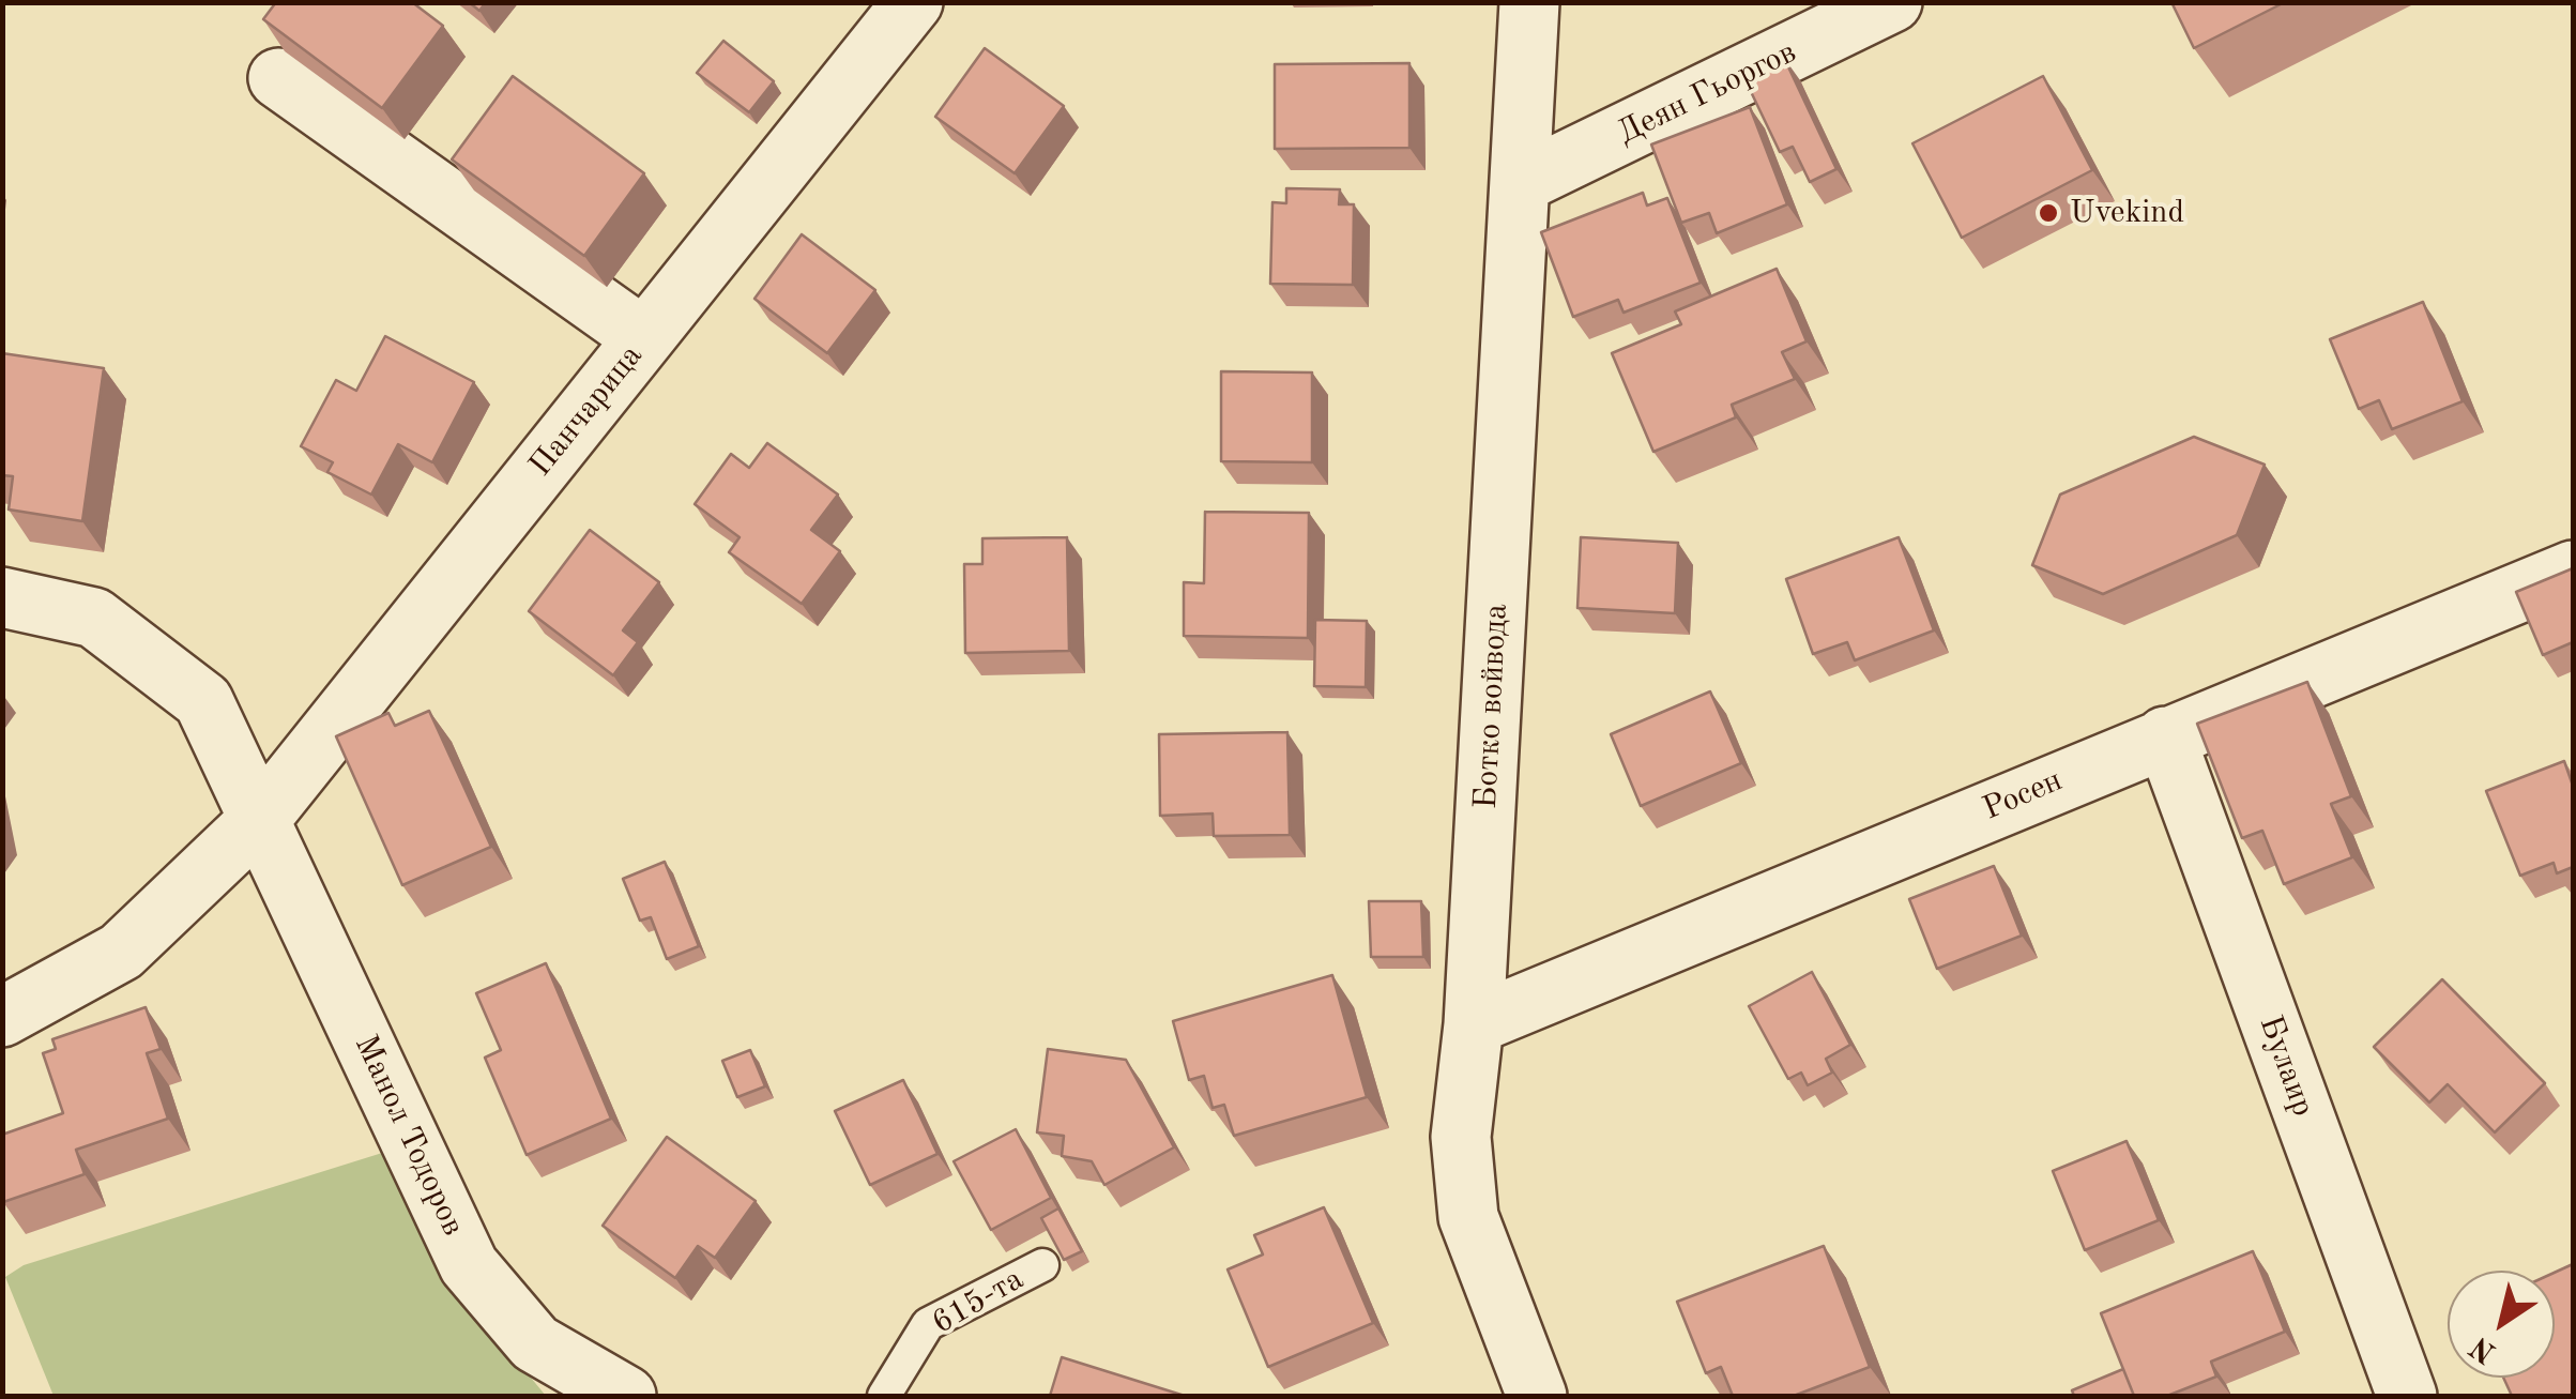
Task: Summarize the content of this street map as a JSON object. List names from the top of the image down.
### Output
{
  "streets": {
    "street": [
      "Деян Гьоргов",
      "Панчарица",
      "Ботко войвода",
      "Росен",
      "Булаир",
      "Манол Тодоров"
    ],
    "lane": ["615-та"]
  },
  "crossings": [
    ["Деян Гьоргов", "Ботко войвода"],
    ["Панчарица", "Манол Тодоров"],
    ["Ботко войвода", "Росен"],
    ["Росен", "Булаир"]
  ],
  "places": ["Uvekind"],
  "north": "bottom left"
}
